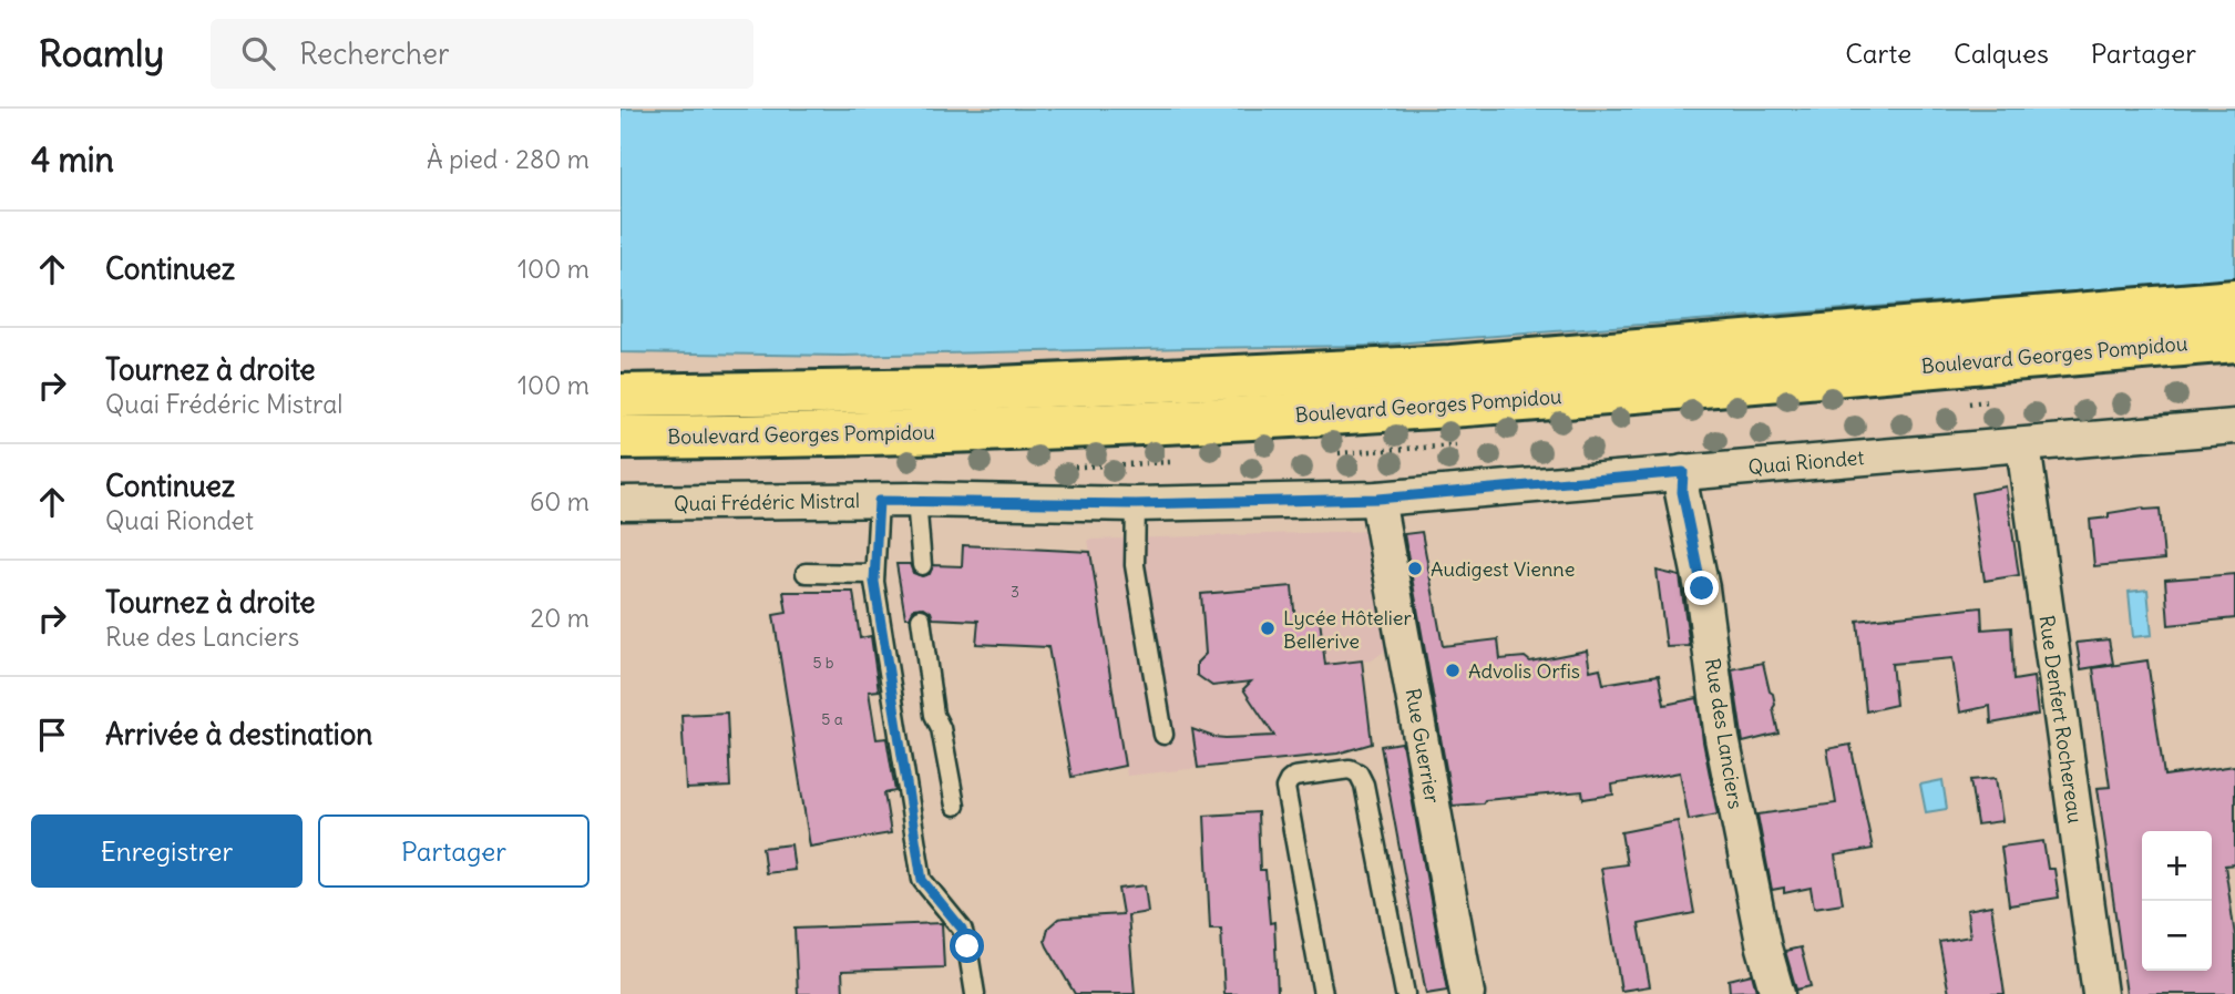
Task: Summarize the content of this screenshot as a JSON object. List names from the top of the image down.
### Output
{
  "streets": {
    "main road": ["Boulevard Georges Pompidou"],
    "street": [
      "Quai Riondet",
      "Quai Frédéric Mistral",
      "Rue Denfert Rochereau",
      "Rue des Lanciers",
      "Rue Guerrier"
    ]
  },
  "crossings": [
    ["Quai Riondet", "Quai Frédéric Mistral"],
    ["Quai Riondet", "Rue Denfert Rochereau"],
    ["Quai Riondet", "Rue des Lanciers"],
    ["Quai Riondet", "Rue Guerrier"],
    ["Quai Frédéric Mistral", "Rue Guerrier"]
  ],
  "places": ["Audigest Vienne", "Lycée Hôtelier Bellerive", "Advolis Orfis"],
  "house_numbers": ["3", "5 b", "5 a"],
  "page": {
    "header": "Roamly",
    "search": "Rechercher",
    "nav": ["Carte", "Calques", "Partager"],
    "heading": ["4 min", "À pied · 280 m"],
    "list": [
      ["Continuez", "100 m"],
      ["Tournez à droite", "Quai Frédéric Mistral", "100 m"],
      ["Continuez", "Quai Riondet", "60 m"],
      ["Tournez à droite", "Rue des Lanciers", "20 m"],
      "Arrivée à destination"
    ],
    "buttons": ["Enregistrer", "Partager"],
    "map_buttons": ["+", "−"]
  }
}
